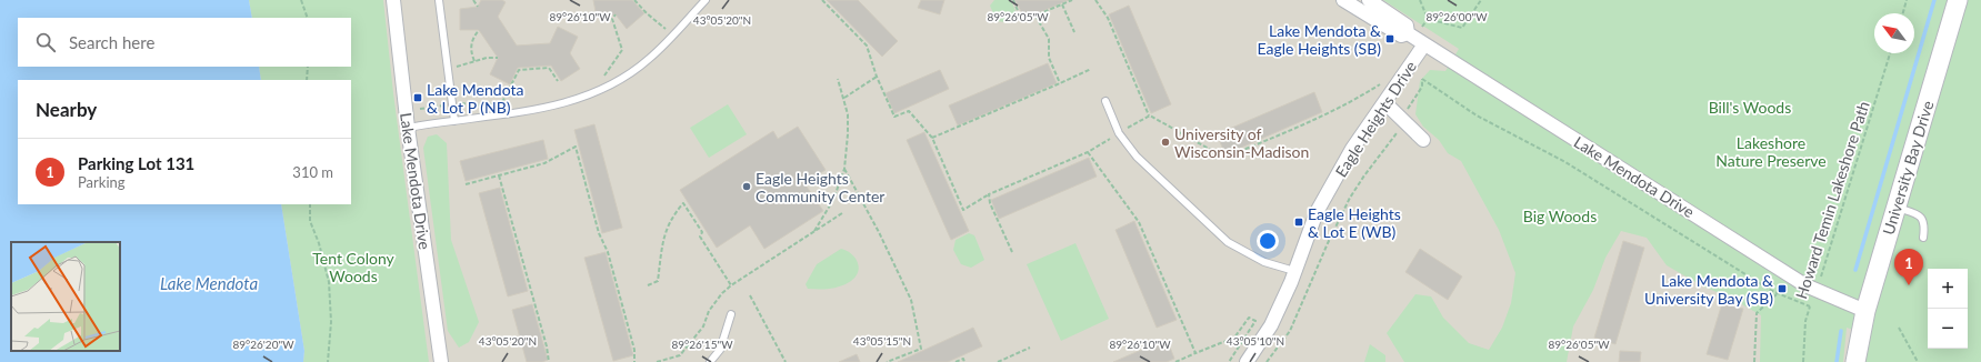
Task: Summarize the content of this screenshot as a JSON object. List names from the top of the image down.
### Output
{
  "streets": {
    "street": ["Eagle Heights Drive", "University Bay Drive", "Lake Mendota Drive"],
    "path": ["Howard Temin Lakeshore Path"]
  },
  "crossings": [
    ["Eagle Heights Drive", "Lake Mendota Drive"],
    ["University Bay Drive", "Lake Mendota Drive"],
    ["Lake Mendota Drive", "Howard Temin Lakeshore Path"]
  ],
  "water": ["Lake Mendota"],
  "parks": [
    "Bill's Woods",
    "Lakeshore Nature Preserve",
    "Big Woods",
    "Tent Colony Woods"
  ],
  "places": {
    "transit": [
      "Lake Mendota & Eagle Heights (SB)",
      "Lake Mendota & Lot P (NB)",
      "Eagle Heights & Lot E (WB)",
      "Lake Mendota & University Bay (SB)"
    ],
    "other": ["University of Wisconsin-Madison", "Eagle Heights Community Center"]
  },
  "north": "top left",
  "page": {
    "search": "Search here",
    "heading": "Nearby",
    "list": [
      {
        "mark": "1",
        "name": "Parking Lot 131",
        "note": "Parking",
        "value": "310 m"
      }
    ],
    "pins": "1",
    "map_buttons": ["+", "−"]
  },
  "coordinates": [
    "89°26'00\"W",
    "89°26'10\"W",
    "89°26'05\"W",
    "43°05'20\"N",
    "43°05'15\"N",
    "43°05'10\"N",
    "89°26'20\"W",
    "89°26'15\"W"
  ]
}
